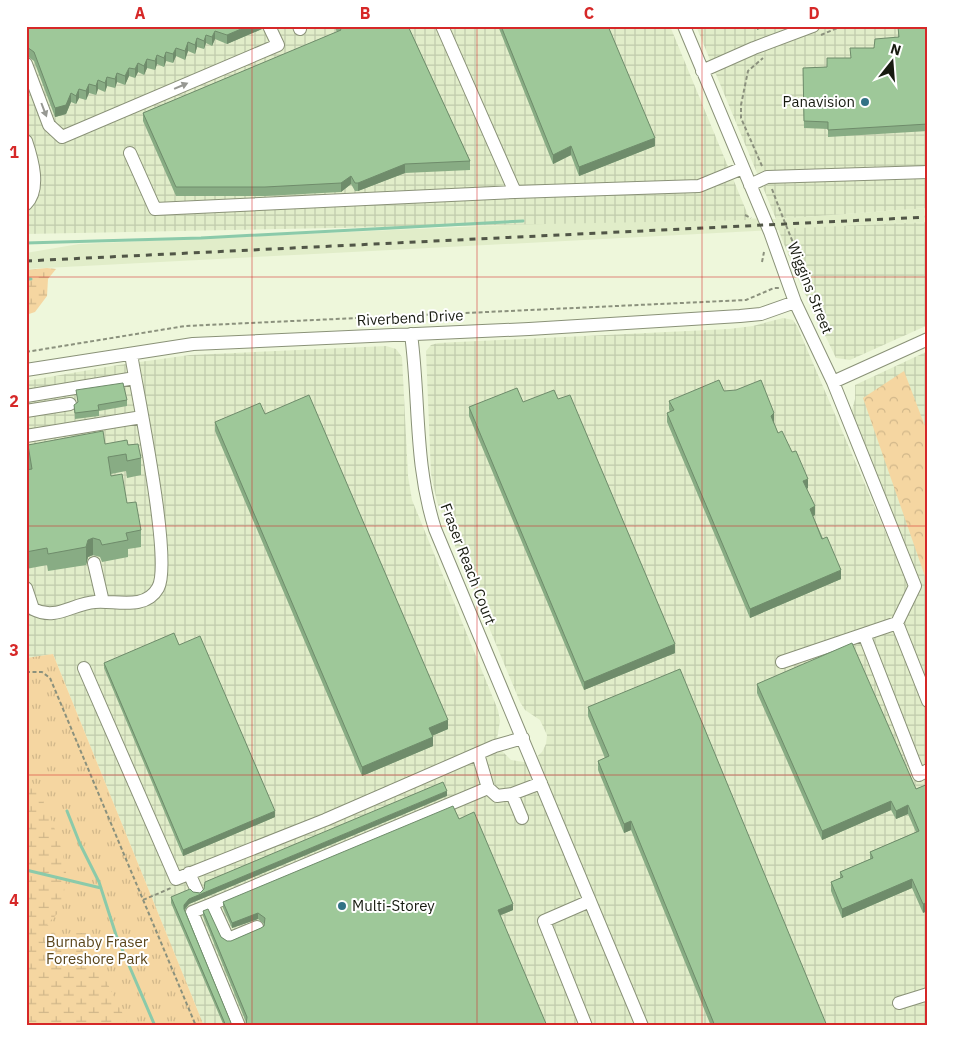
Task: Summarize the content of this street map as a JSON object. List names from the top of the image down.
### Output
{
  "streets": {
    "street": ["Wiggins Street", "Riverbend Drive", "Fraser Reach Court"]
  },
  "crossings": [
    ["Wiggins Street", "Riverbend Drive"],
    ["Riverbend Drive", "Fraser Reach Court"]
  ],
  "parks": ["Burnaby Fraser Foreshore Park"],
  "places": ["Panavision", "Multi-Storey"],
  "north": "top",
  "grid": {
    "columns": [
      "A",
      "B",
      "C",
      "D"
    ],
    "rows": [
      "1",
      "2",
      "3",
      "4"
    ]
  }
}
